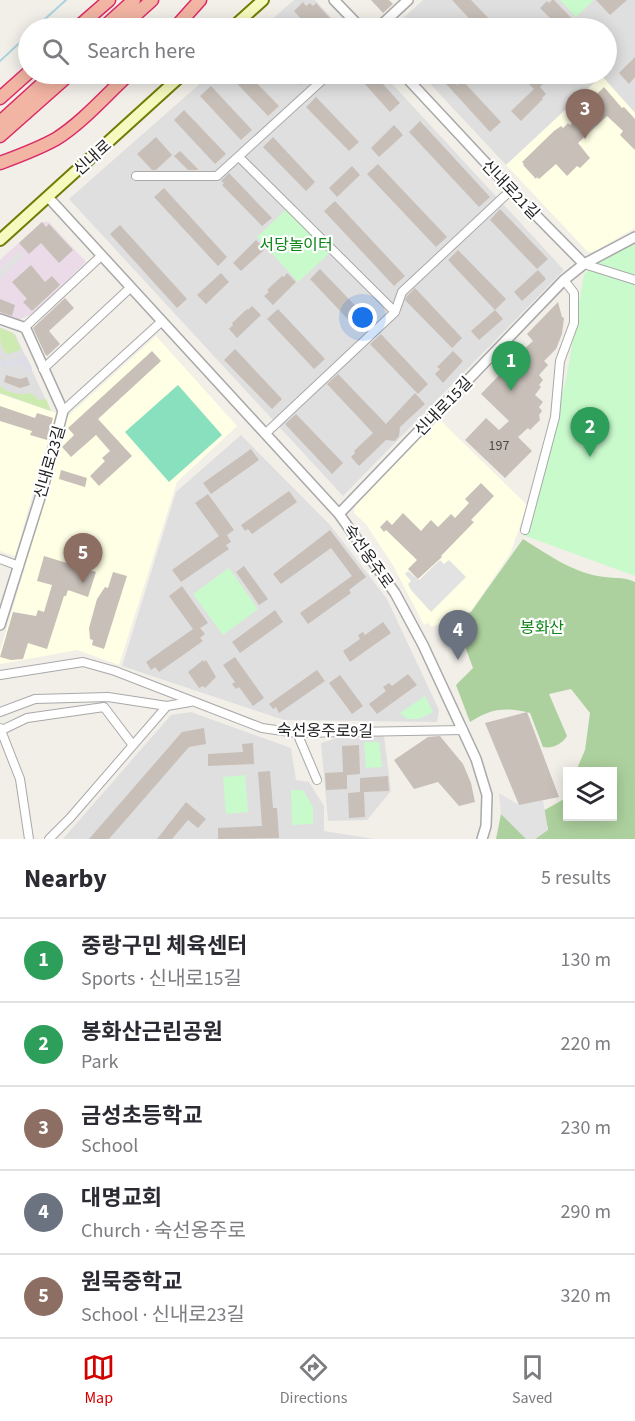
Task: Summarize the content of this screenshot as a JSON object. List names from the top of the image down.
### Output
{
  "streets": {
    "main road": ["신내로"],
    "street": [
      "신내로21길",
      "신내로15길",
      "신내로23길",
      "숙선옹주로",
      "숙선옹주로9길"
    ]
  },
  "crossings": [
    ["신내로", "숙선옹주로"],
    ["신내로21길", "신내로15길"],
    ["신내로15길", "숙선옹주로"],
    ["숙선옹주로", "숙선옹주로9길"]
  ],
  "parks": ["서당놀이터", "봉화산"],
  "house_numbers": ["197"],
  "page": {
    "search": "Search here",
    "pins": [
      "3",
      "1",
      "2",
      "5",
      "4"
    ],
    "heading": ["Nearby", "5 results"],
    "list": [
      {
        "mark": "1",
        "name": "중랑구민 체육센터",
        "note": "Sports · 신내로15길",
        "value": "130 m"
      },
      {
        "mark": "2",
        "name": "봉화산근린공원",
        "note": "Park",
        "value": "220 m"
      },
      {
        "mark": "3",
        "name": "금성초등학교",
        "note": "School",
        "value": "230 m"
      },
      {
        "mark": "4",
        "name": "대명교회",
        "note": "Church · 숙선옹주로",
        "value": "290 m"
      },
      {
        "mark": "5",
        "name": "원묵중학교",
        "note": "School · 신내로23길",
        "value": "320 m"
      }
    ],
    "nav": ["Map", "Directions", "Saved"]
  }
}
